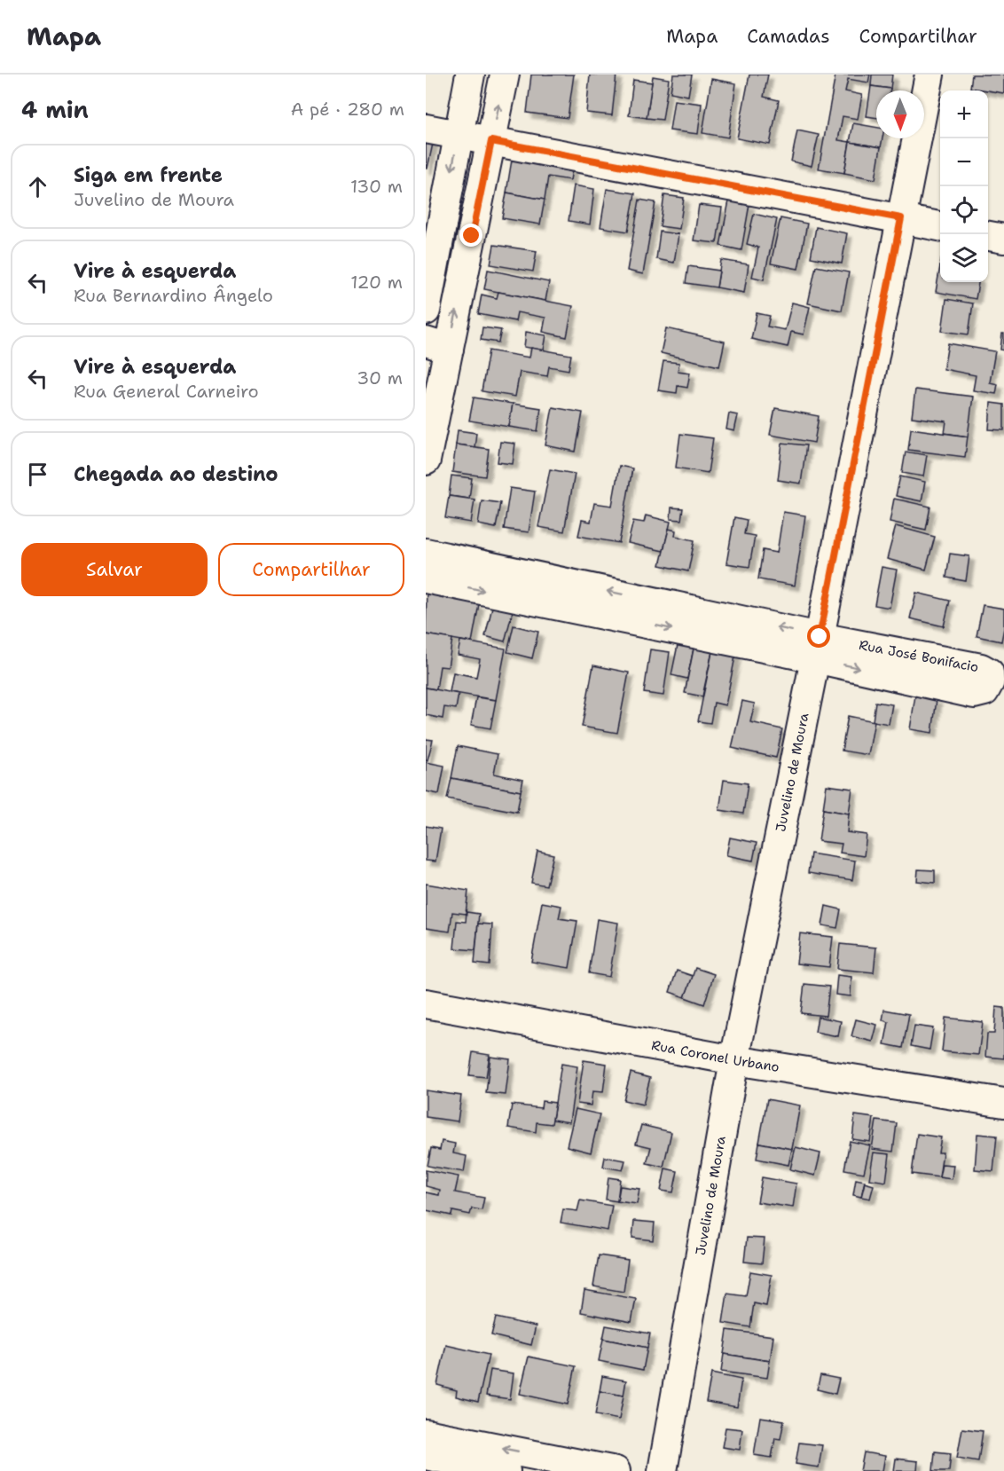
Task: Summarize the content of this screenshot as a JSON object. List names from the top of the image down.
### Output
{
  "streets": {
    "street": ["Rua José Bonifacio", "Juvelino de Moura", "Rua Coronel Urbano"]
  },
  "crossings": [
    ["Rua José Bonifacio", "Juvelino de Moura"],
    ["Juvelino de Moura", "Rua Coronel Urbano"]
  ],
  "north": "bottom",
  "page": {
    "header": "Mapa",
    "nav": ["Mapa", "Camadas", "Compartilhar"],
    "heading": ["4 min", "A pé · 280 m"],
    "map_buttons": ["+", "−"],
    "list": [
      ["Siga em frente", "Juvelino de Moura", "130 m"],
      ["Vire à esquerda", "Rua Bernardino Ângelo", "120 m"],
      ["Vire à esquerda", "Rua General Carneiro", "30 m"],
      "Chegada ao destino"
    ],
    "buttons": ["Salvar", "Compartilhar"]
  }
}
